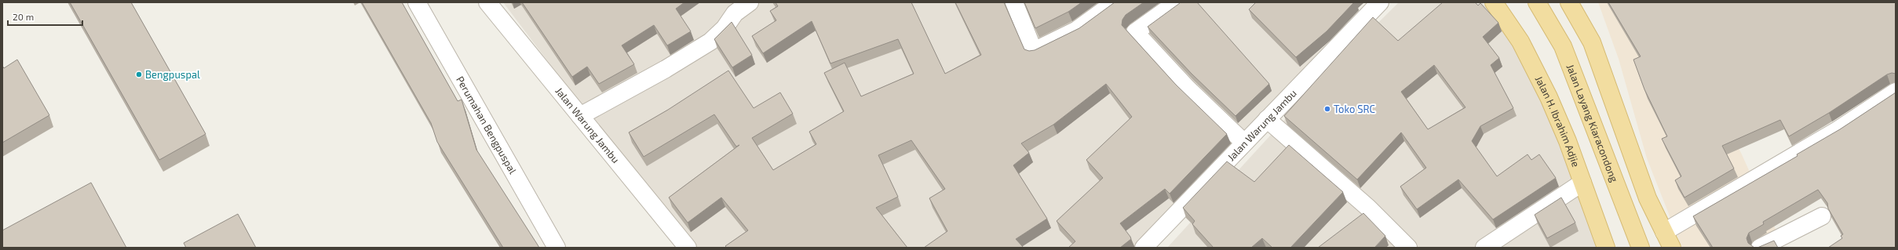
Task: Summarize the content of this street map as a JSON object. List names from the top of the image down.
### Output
{
  "streets": {
    "main road": ["Jalan H. Ibrahim Adjie", "Jalan Layang Kiaracondong"],
    "street": ["Jalan Warung Jambu", "Perumahan Bengpuspal"]
  },
  "places": ["Bengpuspal", "Toko SRC"],
  "scale_bar": "20 m"
}
